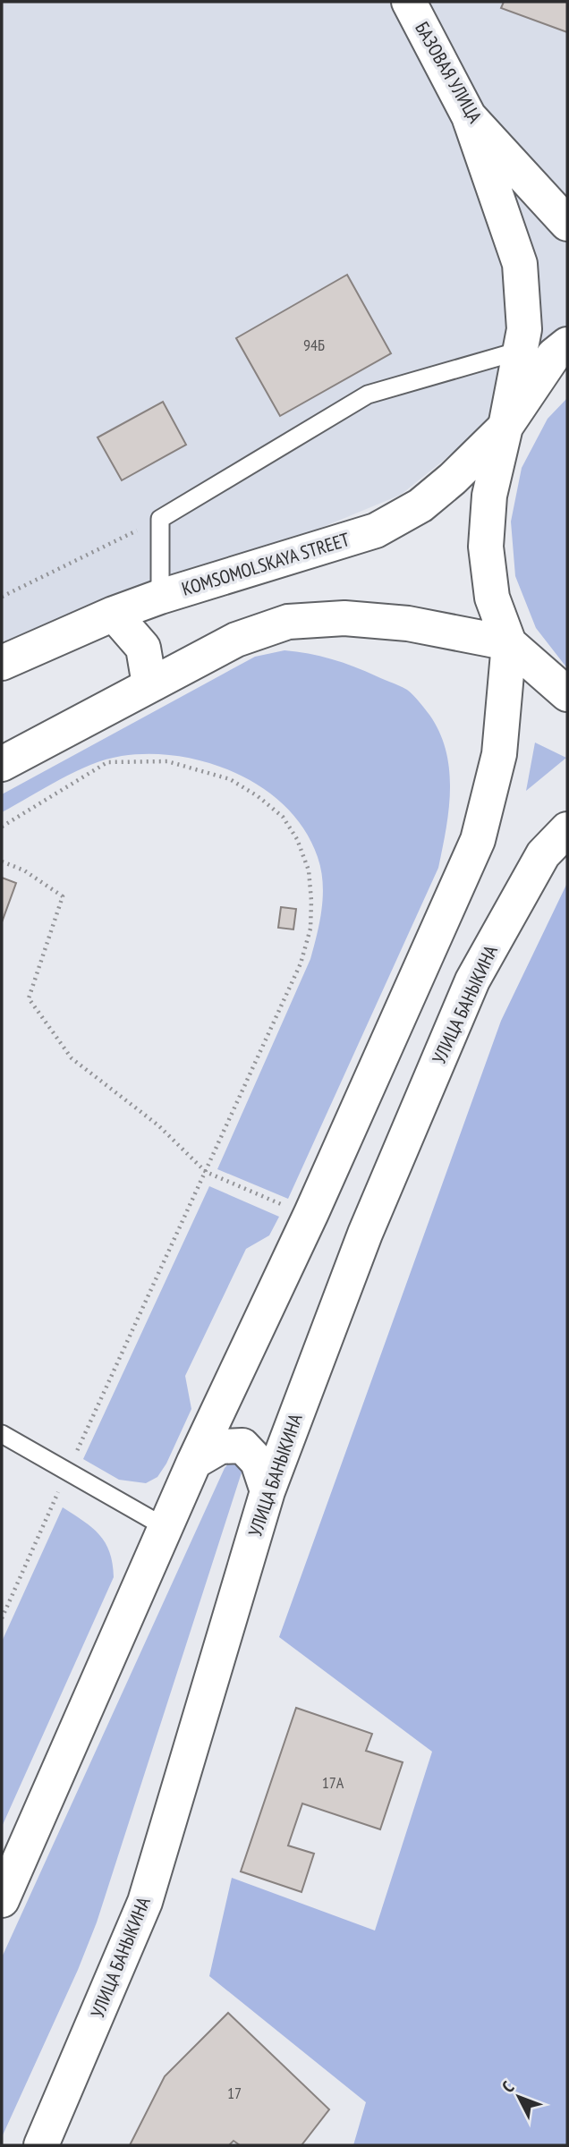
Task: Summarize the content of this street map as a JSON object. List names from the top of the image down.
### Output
{
  "streets": {
    "main road": ["БАЗОВАЯ УЛИЦА", "KOMSOMOLSKAYA STREET", "УЛИЦА БАНЫКИНА"]
  },
  "house_numbers": ["94Б", "17А", "17"],
  "north": "top left"
}
